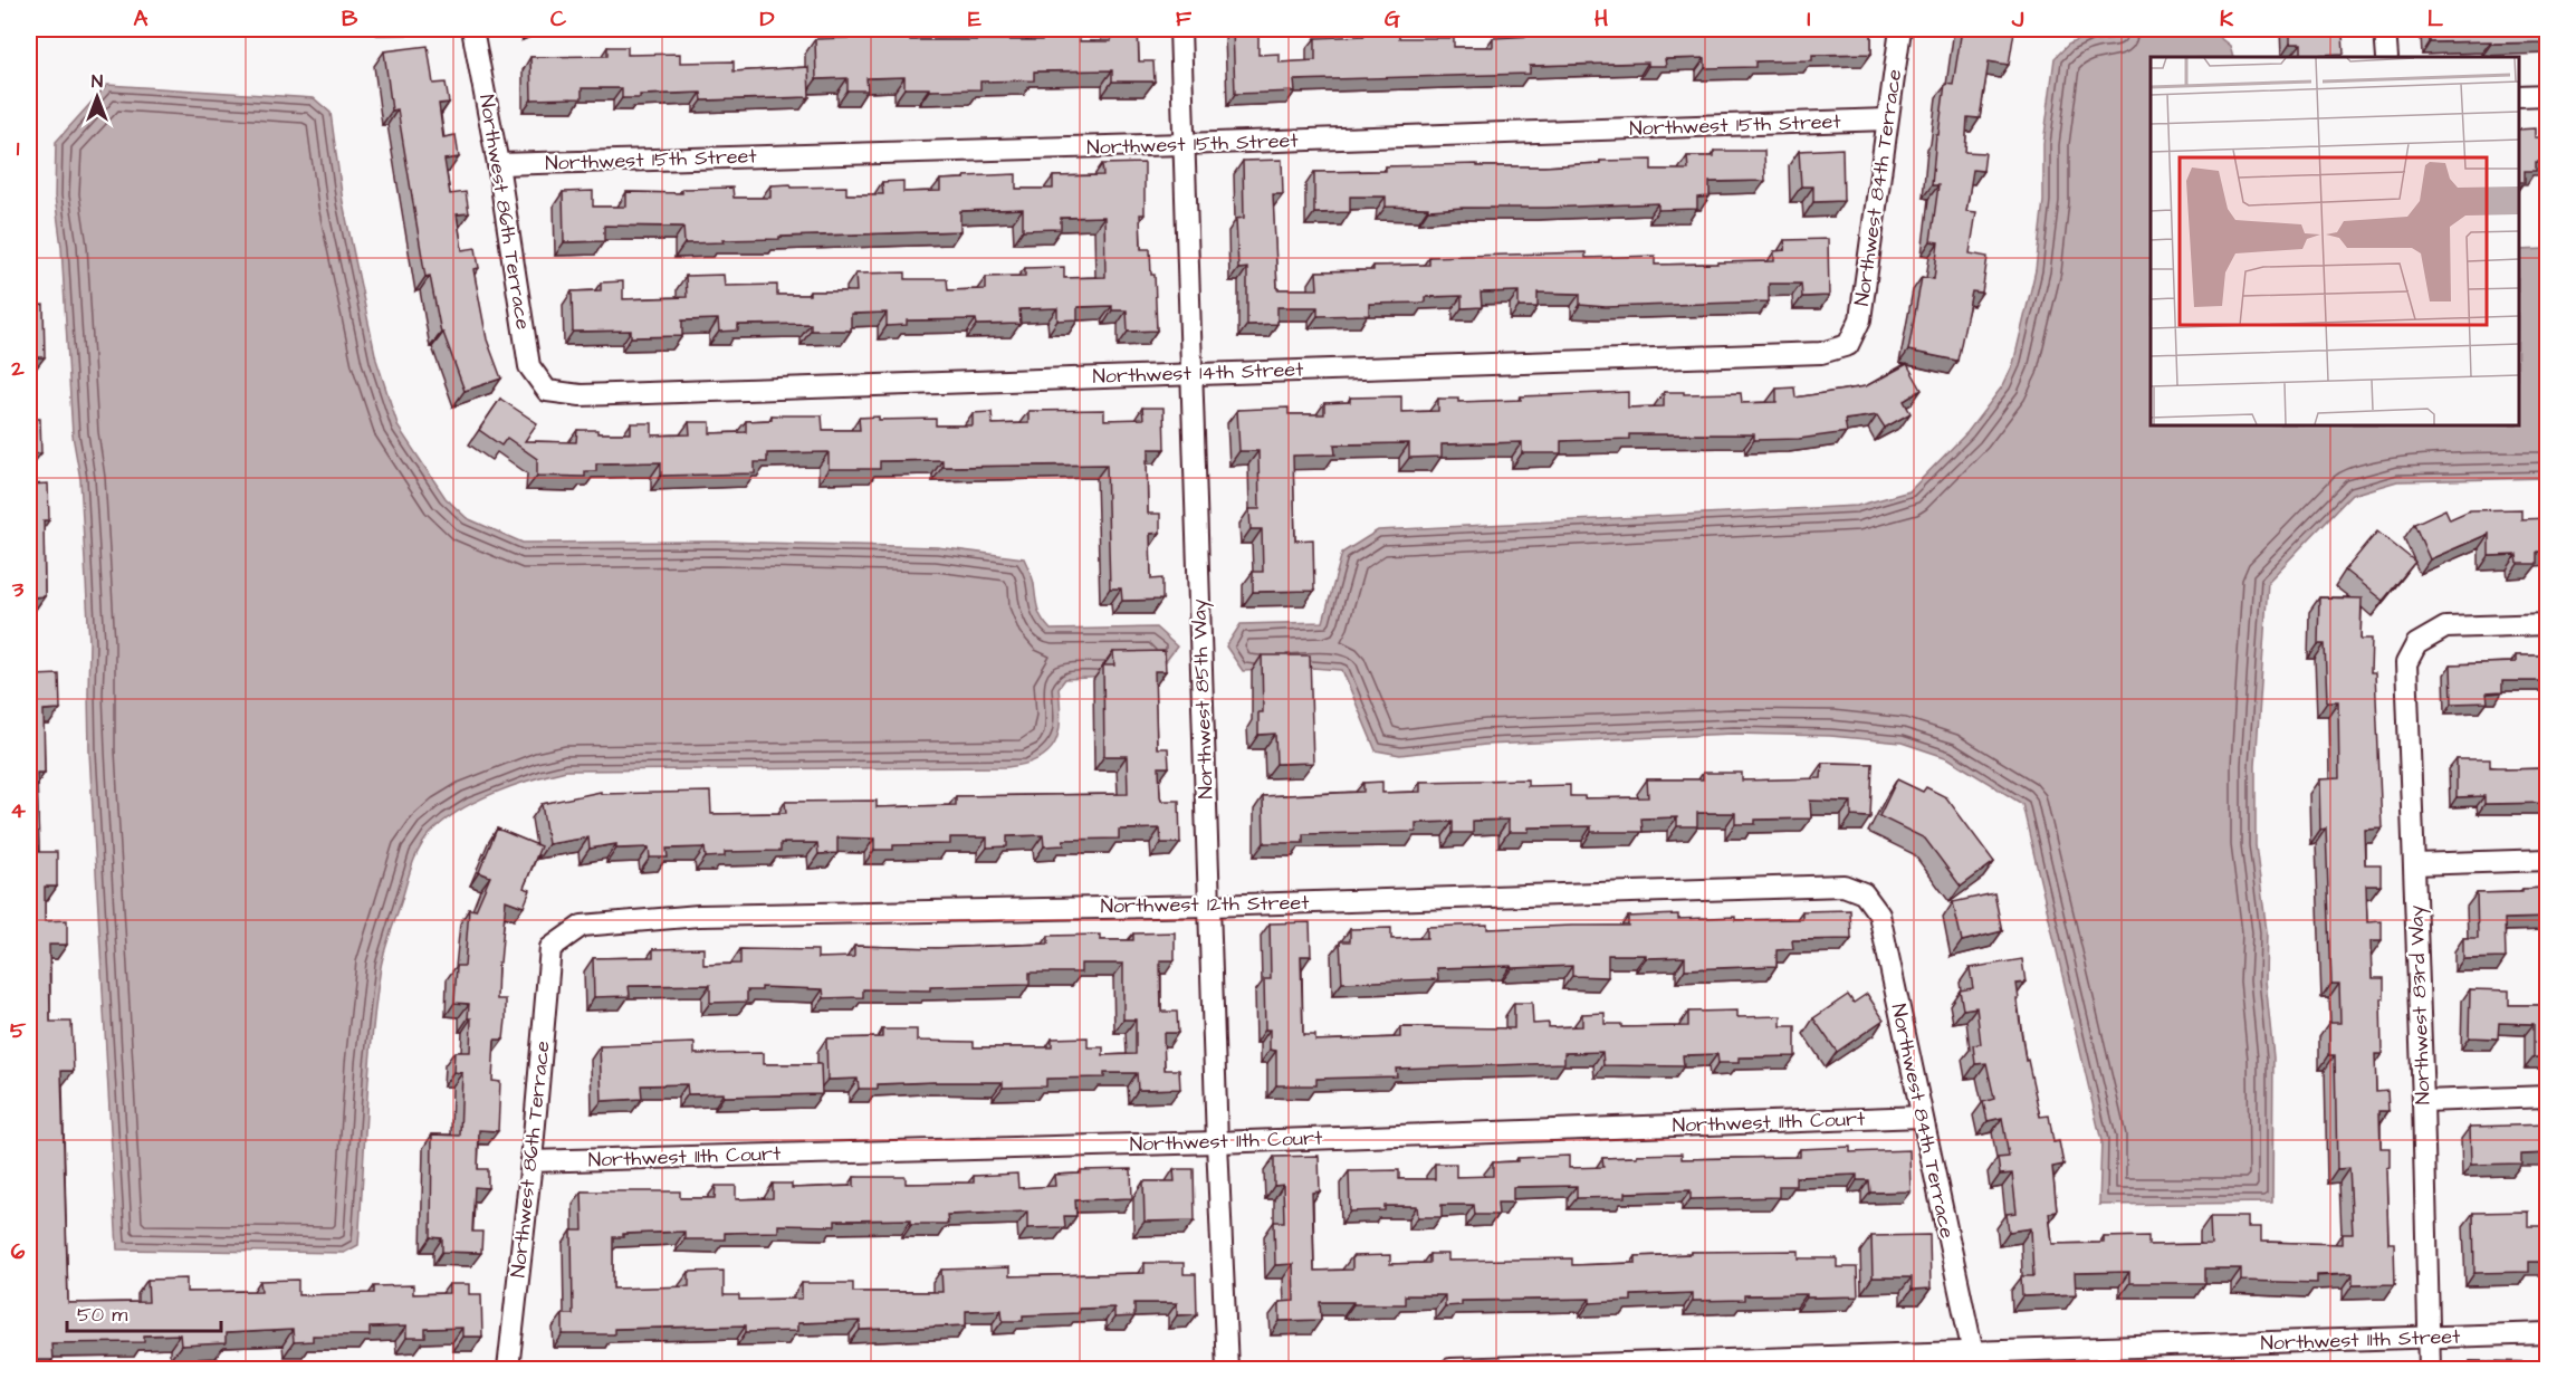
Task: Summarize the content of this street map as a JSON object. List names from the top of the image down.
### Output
{
  "streets": {
    "street": [
      "Northwest 15th Street",
      "Northwest 84th Terrace",
      "Northwest 86th Terrace",
      "Northwest 14th Street",
      "Northwest 85th Way",
      "Northwest 12th Street",
      "Northwest 83rd Way",
      "Northwest 11th Court",
      "Northwest 11th Street"
    ]
  },
  "crossings": [
    ["Northwest 15th Street", "Northwest 84th Terrace"],
    ["Northwest 15th Street", "Northwest 86th Terrace"],
    ["Northwest 15th Street", "Northwest 85th Way"],
    ["Northwest 84th Terrace", "Northwest 14th Street"],
    ["Northwest 84th Terrace", "Northwest 12th Street"],
    ["Northwest 84th Terrace", "Northwest 11th Court"],
    ["Northwest 84th Terrace", "Northwest 11th Street"],
    ["Northwest 86th Terrace", "Northwest 14th Street"],
    ["Northwest 86th Terrace", "Northwest 12th Street"],
    ["Northwest 86th Terrace", "Northwest 11th Court"],
    ["Northwest 14th Street", "Northwest 85th Way"],
    ["Northwest 85th Way", "Northwest 12th Street"],
    ["Northwest 85th Way", "Northwest 11th Court"],
    ["Northwest 83rd Way", "Northwest 11th Street"]
  ],
  "scale_bar": "50 m",
  "north": "top",
  "grid": {
    "columns": [
      "A",
      "B",
      "C",
      "D",
      "E",
      "F",
      "G",
      "H",
      "I",
      "J",
      "K",
      "L"
    ],
    "rows": [
      "1",
      "2",
      "3",
      "4",
      "5",
      "6"
    ]
  }
}
